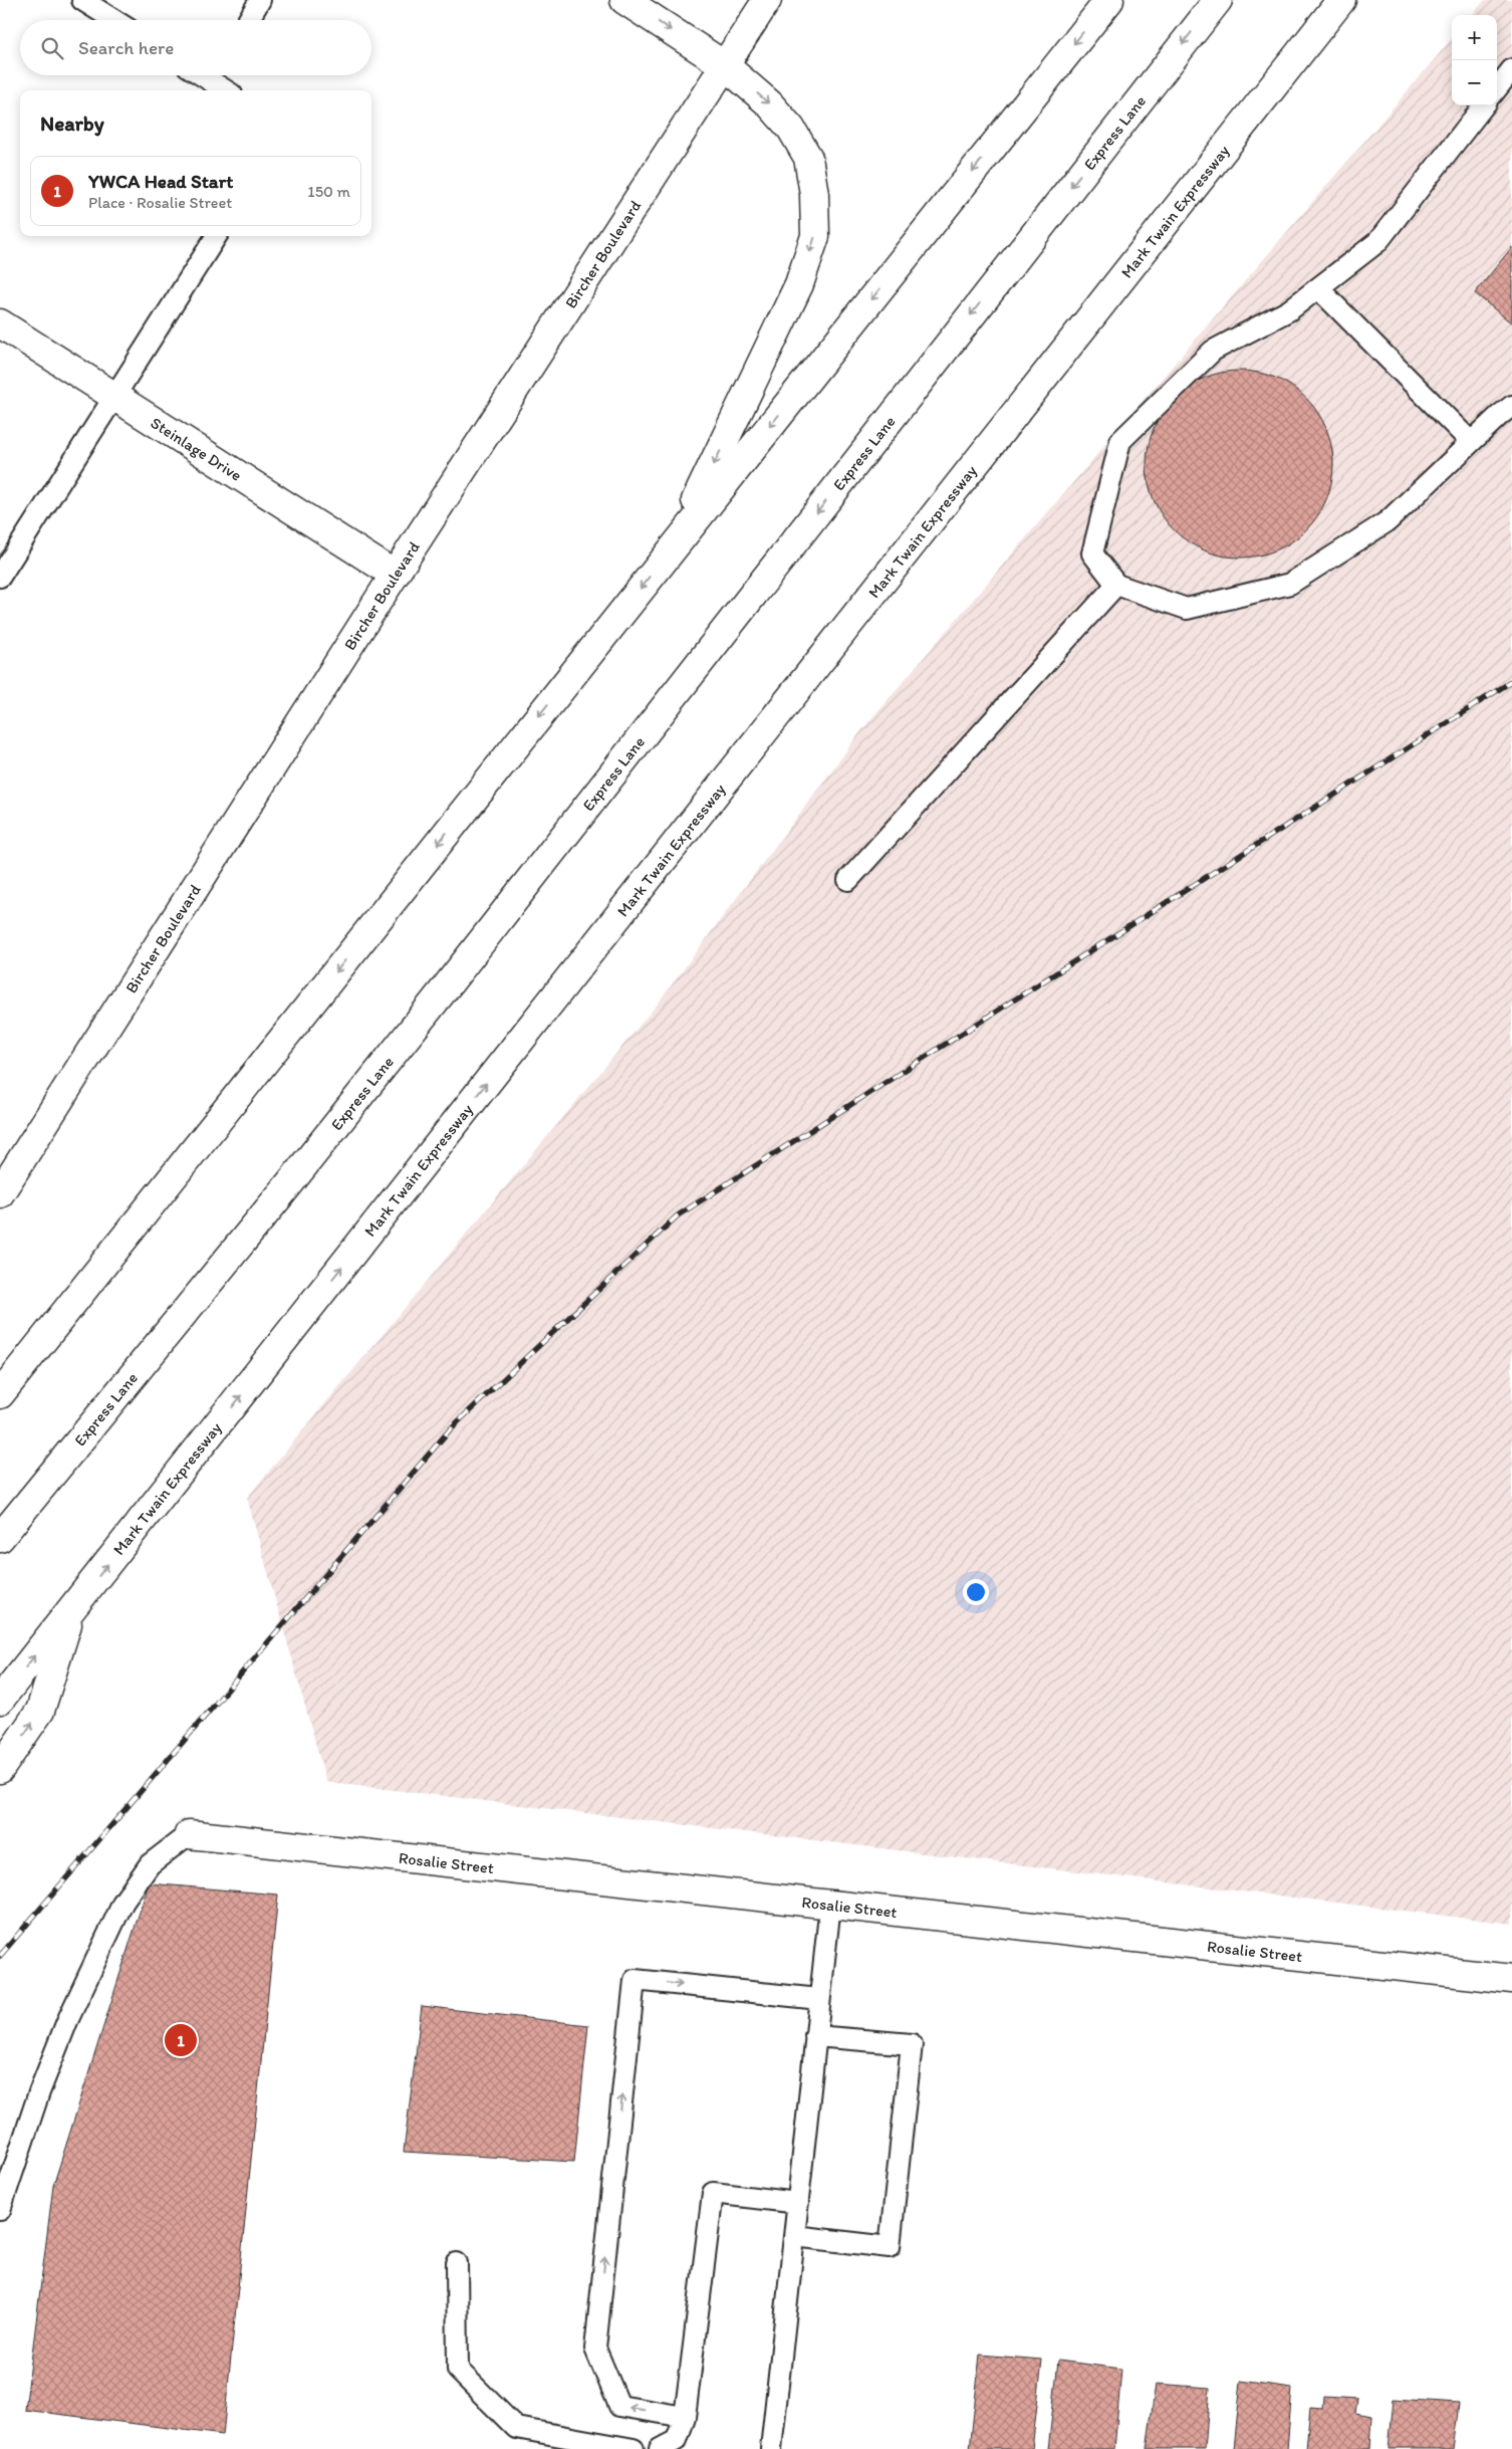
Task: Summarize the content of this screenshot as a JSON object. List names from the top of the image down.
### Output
{
  "streets": {
    "main road": [
      "Express Lane",
      "Mark Twain Expressway",
      "Bircher Boulevard",
      "Steinlage Drive",
      "Rosalie Street"
    ]
  },
  "crossings": [
    ["Bircher Boulevard", "Steinlage Drive"]
  ],
  "page": {
    "map_buttons": ["+", "−"],
    "search": "Search here",
    "heading": "Nearby",
    "list": [
      {
        "mark": "1",
        "name": "YWCA Head Start",
        "note": "Place · Rosalie Street",
        "value": "150 m"
      }
    ],
    "pins": "1"
  }
}
